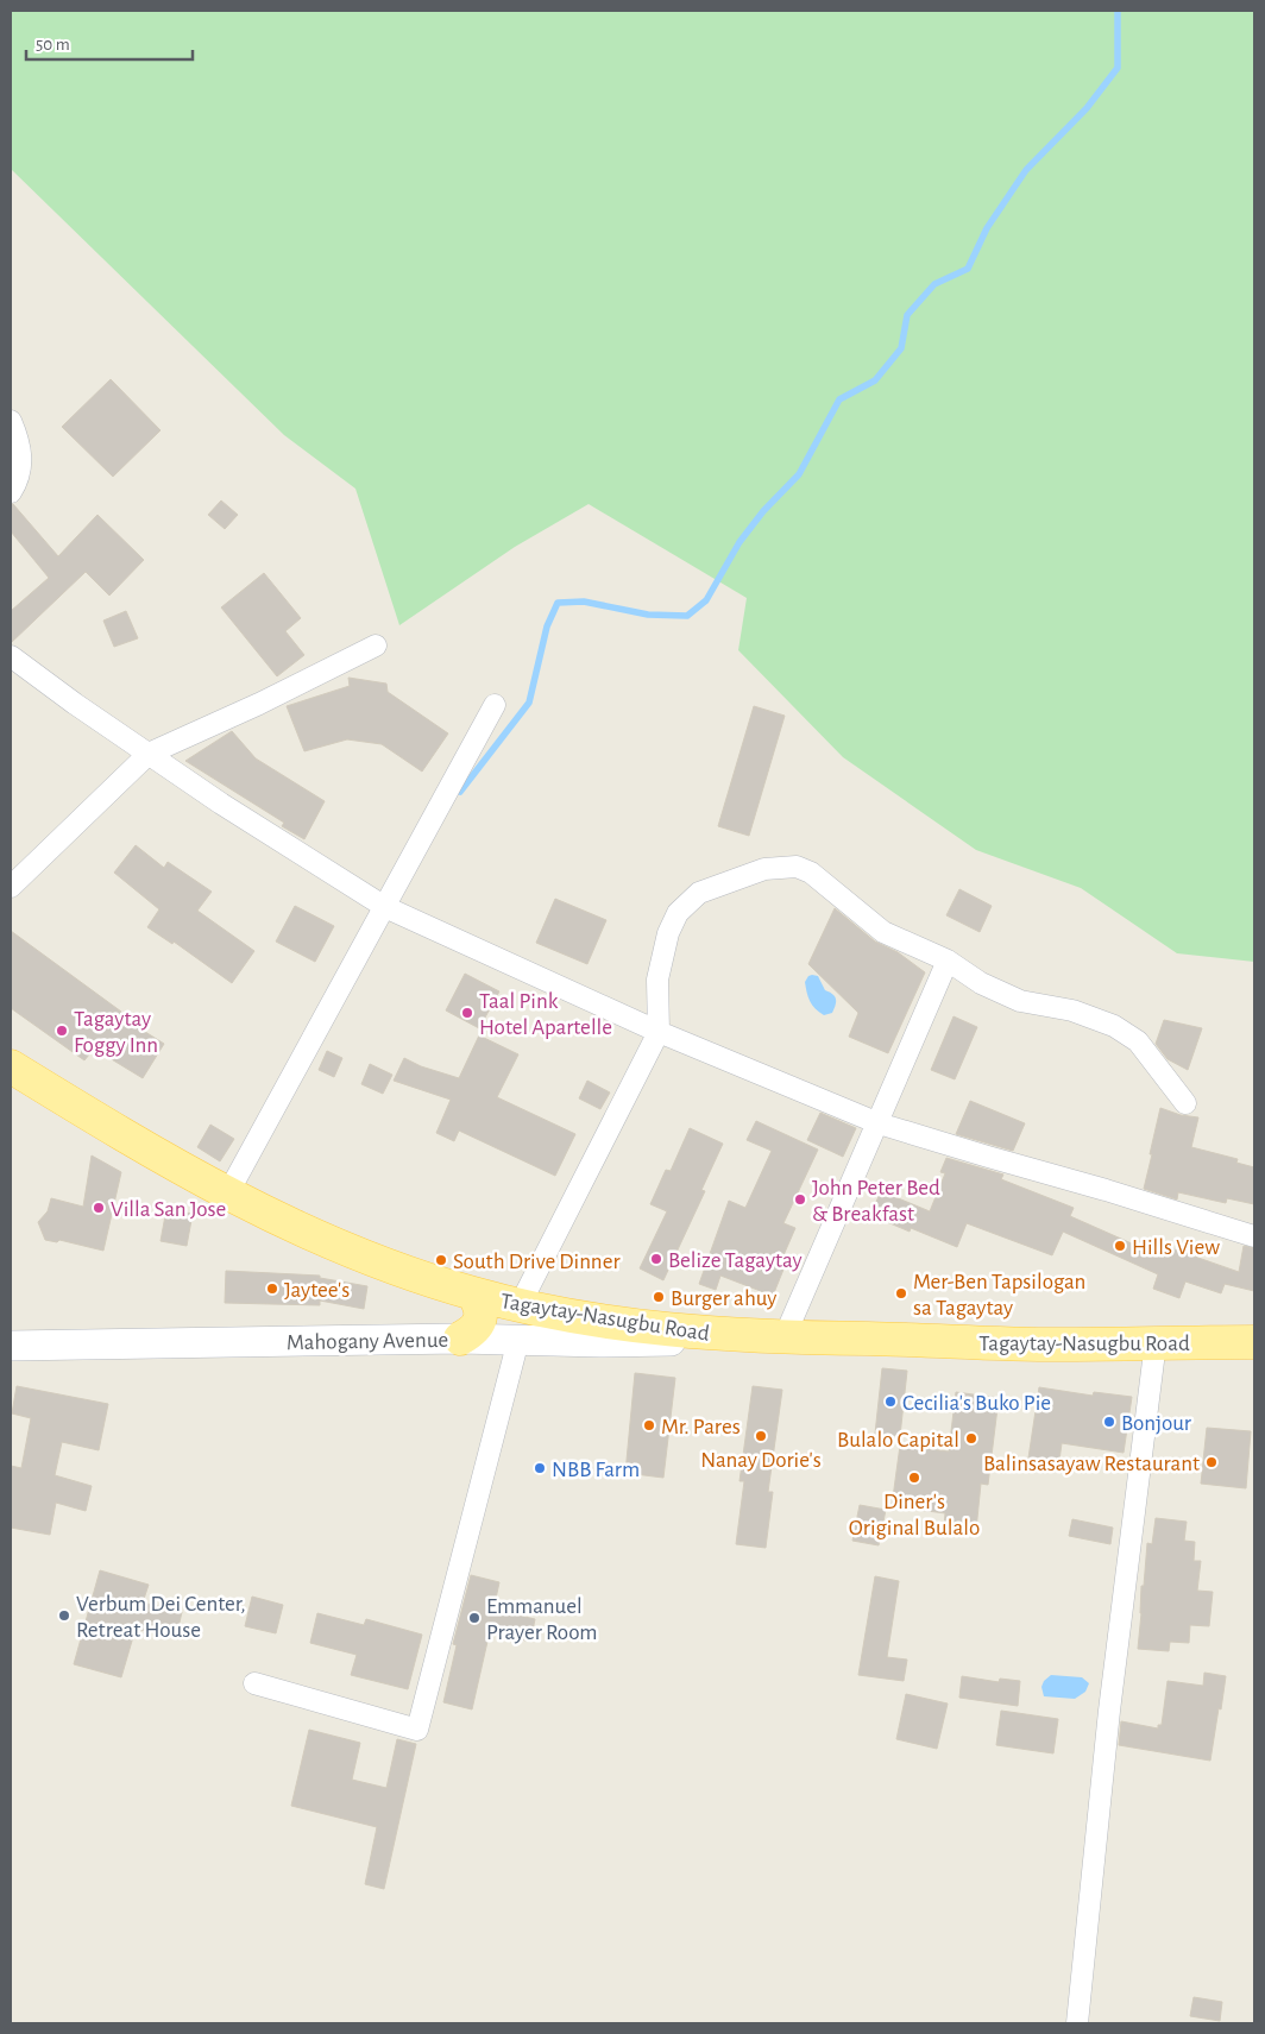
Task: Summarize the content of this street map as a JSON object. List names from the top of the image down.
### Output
{
  "streets": {
    "main road": ["Tagaytay-Nasugbu Road", "Mahogany Avenue"]
  },
  "crossings": [
    ["Tagaytay-Nasugbu Road", "Mahogany Avenue"]
  ],
  "places": [
    "Taal Pink Hotel Apartelle",
    "Tagaytay Foggy Inn",
    "John Peter Bed & Breakfast",
    "Villa San Jose",
    "Hills View",
    "Belize Tagaytay",
    "South Drive Dinner",
    "Jaytee's",
    "Mer-Ben Tapsilogan sa Tagaytay",
    "Burger ahuy",
    "Cecilia's Buko Pie",
    "Bonjour",
    "Mr. Pares",
    "Nanay Dorie's",
    "Bulalo Capital",
    "Balinsasayaw Restaurant",
    "NBB Farm",
    "Diner's Original Bulalo",
    "Verbum Dei Center, Retreat House",
    "Emmanuel Prayer Room"
  ],
  "scale_bar": "50 m"
}
